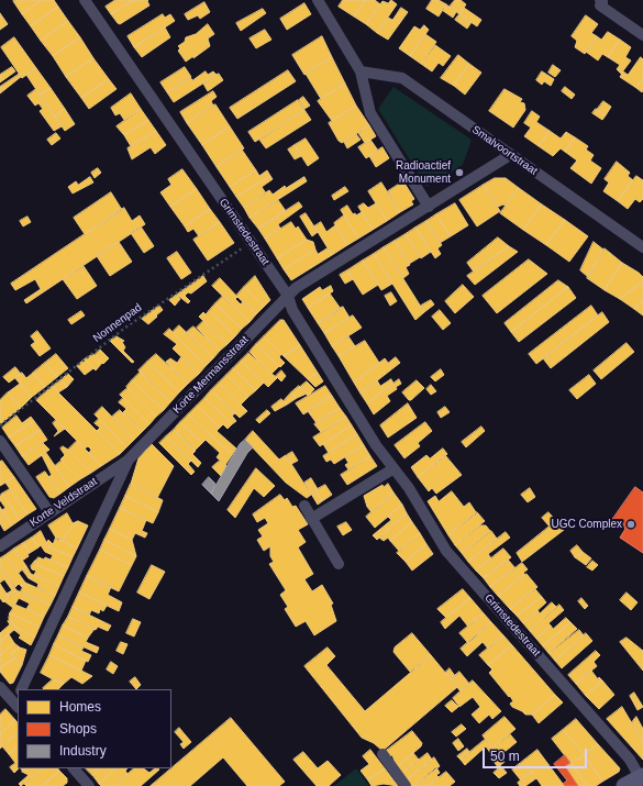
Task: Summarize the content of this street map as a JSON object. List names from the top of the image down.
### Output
{
  "streets": {
    "street": [
      "Smalvoortstraat",
      "Grimstedestraat",
      "Korte Mermansstraat",
      "Korte Veldstraat"
    ],
    "path": ["Nonnenpad"]
  },
  "crossings": [
    ["Smalvoortstraat", "Korte Mermansstraat"],
    ["Grimstedestraat", "Nonnenpad"],
    ["Grimstedestraat", "Korte Mermansstraat"],
    ["Korte Mermansstraat", "Korte Veldstraat"]
  ],
  "places": ["Radioactief Monument", "UGC Complex"],
  "legend": ["Homes", "Shops", "Industry"],
  "scale_bar": "50 m"
}
